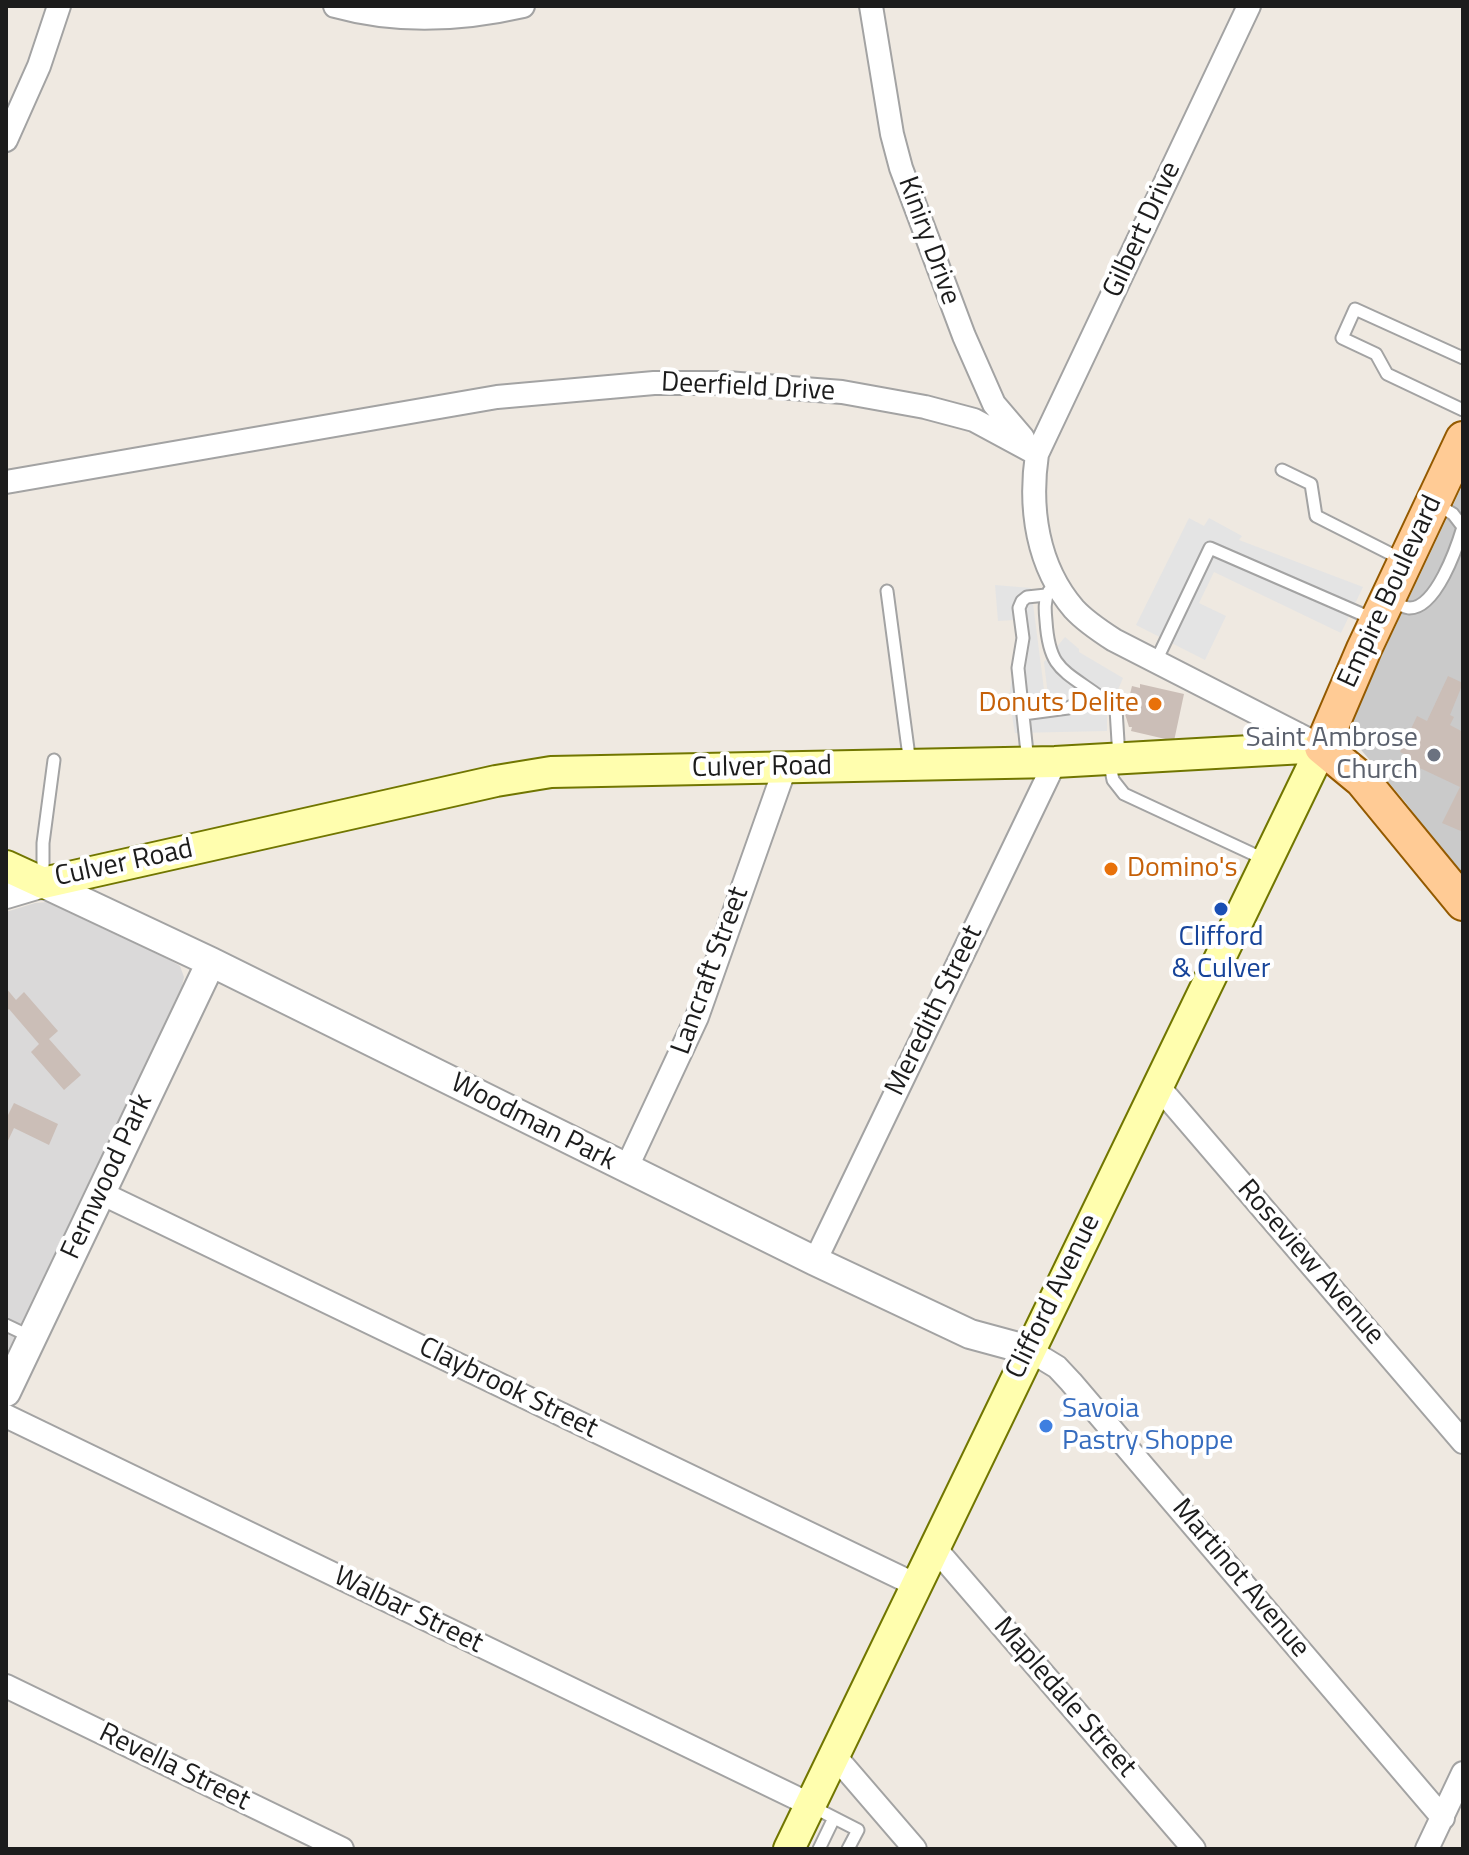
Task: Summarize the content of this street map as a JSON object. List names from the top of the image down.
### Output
{
  "streets": {
    "main road": ["Empire Boulevard", "Culver Road", "Clifford Avenue"],
    "street": [
      "Gilbert Drive",
      "Kiniry Drive",
      "Deerfield Drive",
      "Lancraft Street",
      "Meredith Street",
      "Woodman Park",
      "Fernwood Park",
      "Roseview Avenue",
      "Claybrook Street",
      "Martinot Avenue",
      "Walbar Street",
      "Mapledale Street",
      "Revella Street"
    ]
  },
  "crossings": [
    ["Gilbert Drive", "Kiniry Drive"],
    ["Gilbert Drive", "Deerfield Drive"],
    ["Kiniry Drive", "Deerfield Drive"],
    ["Empire Boulevard", "Culver Road"],
    ["Empire Boulevard", "Clifford Avenue"],
    ["Culver Road", "Lancraft Street"],
    ["Culver Road", "Meredith Street"],
    ["Culver Road", "Woodman Park"],
    ["Culver Road", "Clifford Avenue"],
    ["Lancraft Street", "Woodman Park"],
    ["Meredith Street", "Woodman Park"],
    ["Woodman Park", "Fernwood Park"],
    ["Woodman Park", "Clifford Avenue"],
    ["Woodman Park", "Martinot Avenue"],
    ["Fernwood Park", "Claybrook Street"],
    ["Roseview Avenue", "Clifford Avenue"],
    ["Clifford Avenue", "Claybrook Street"],
    ["Clifford Avenue", "Martinot Avenue"],
    ["Clifford Avenue", "Walbar Street"],
    ["Clifford Avenue", "Mapledale Street"]
  ],
  "places": [
    "Donuts Delite",
    "Saint Ambrose Church",
    "Domino's",
    "Clifford & Culver",
    "Savoia Pastry Shoppe"
  ]
}
